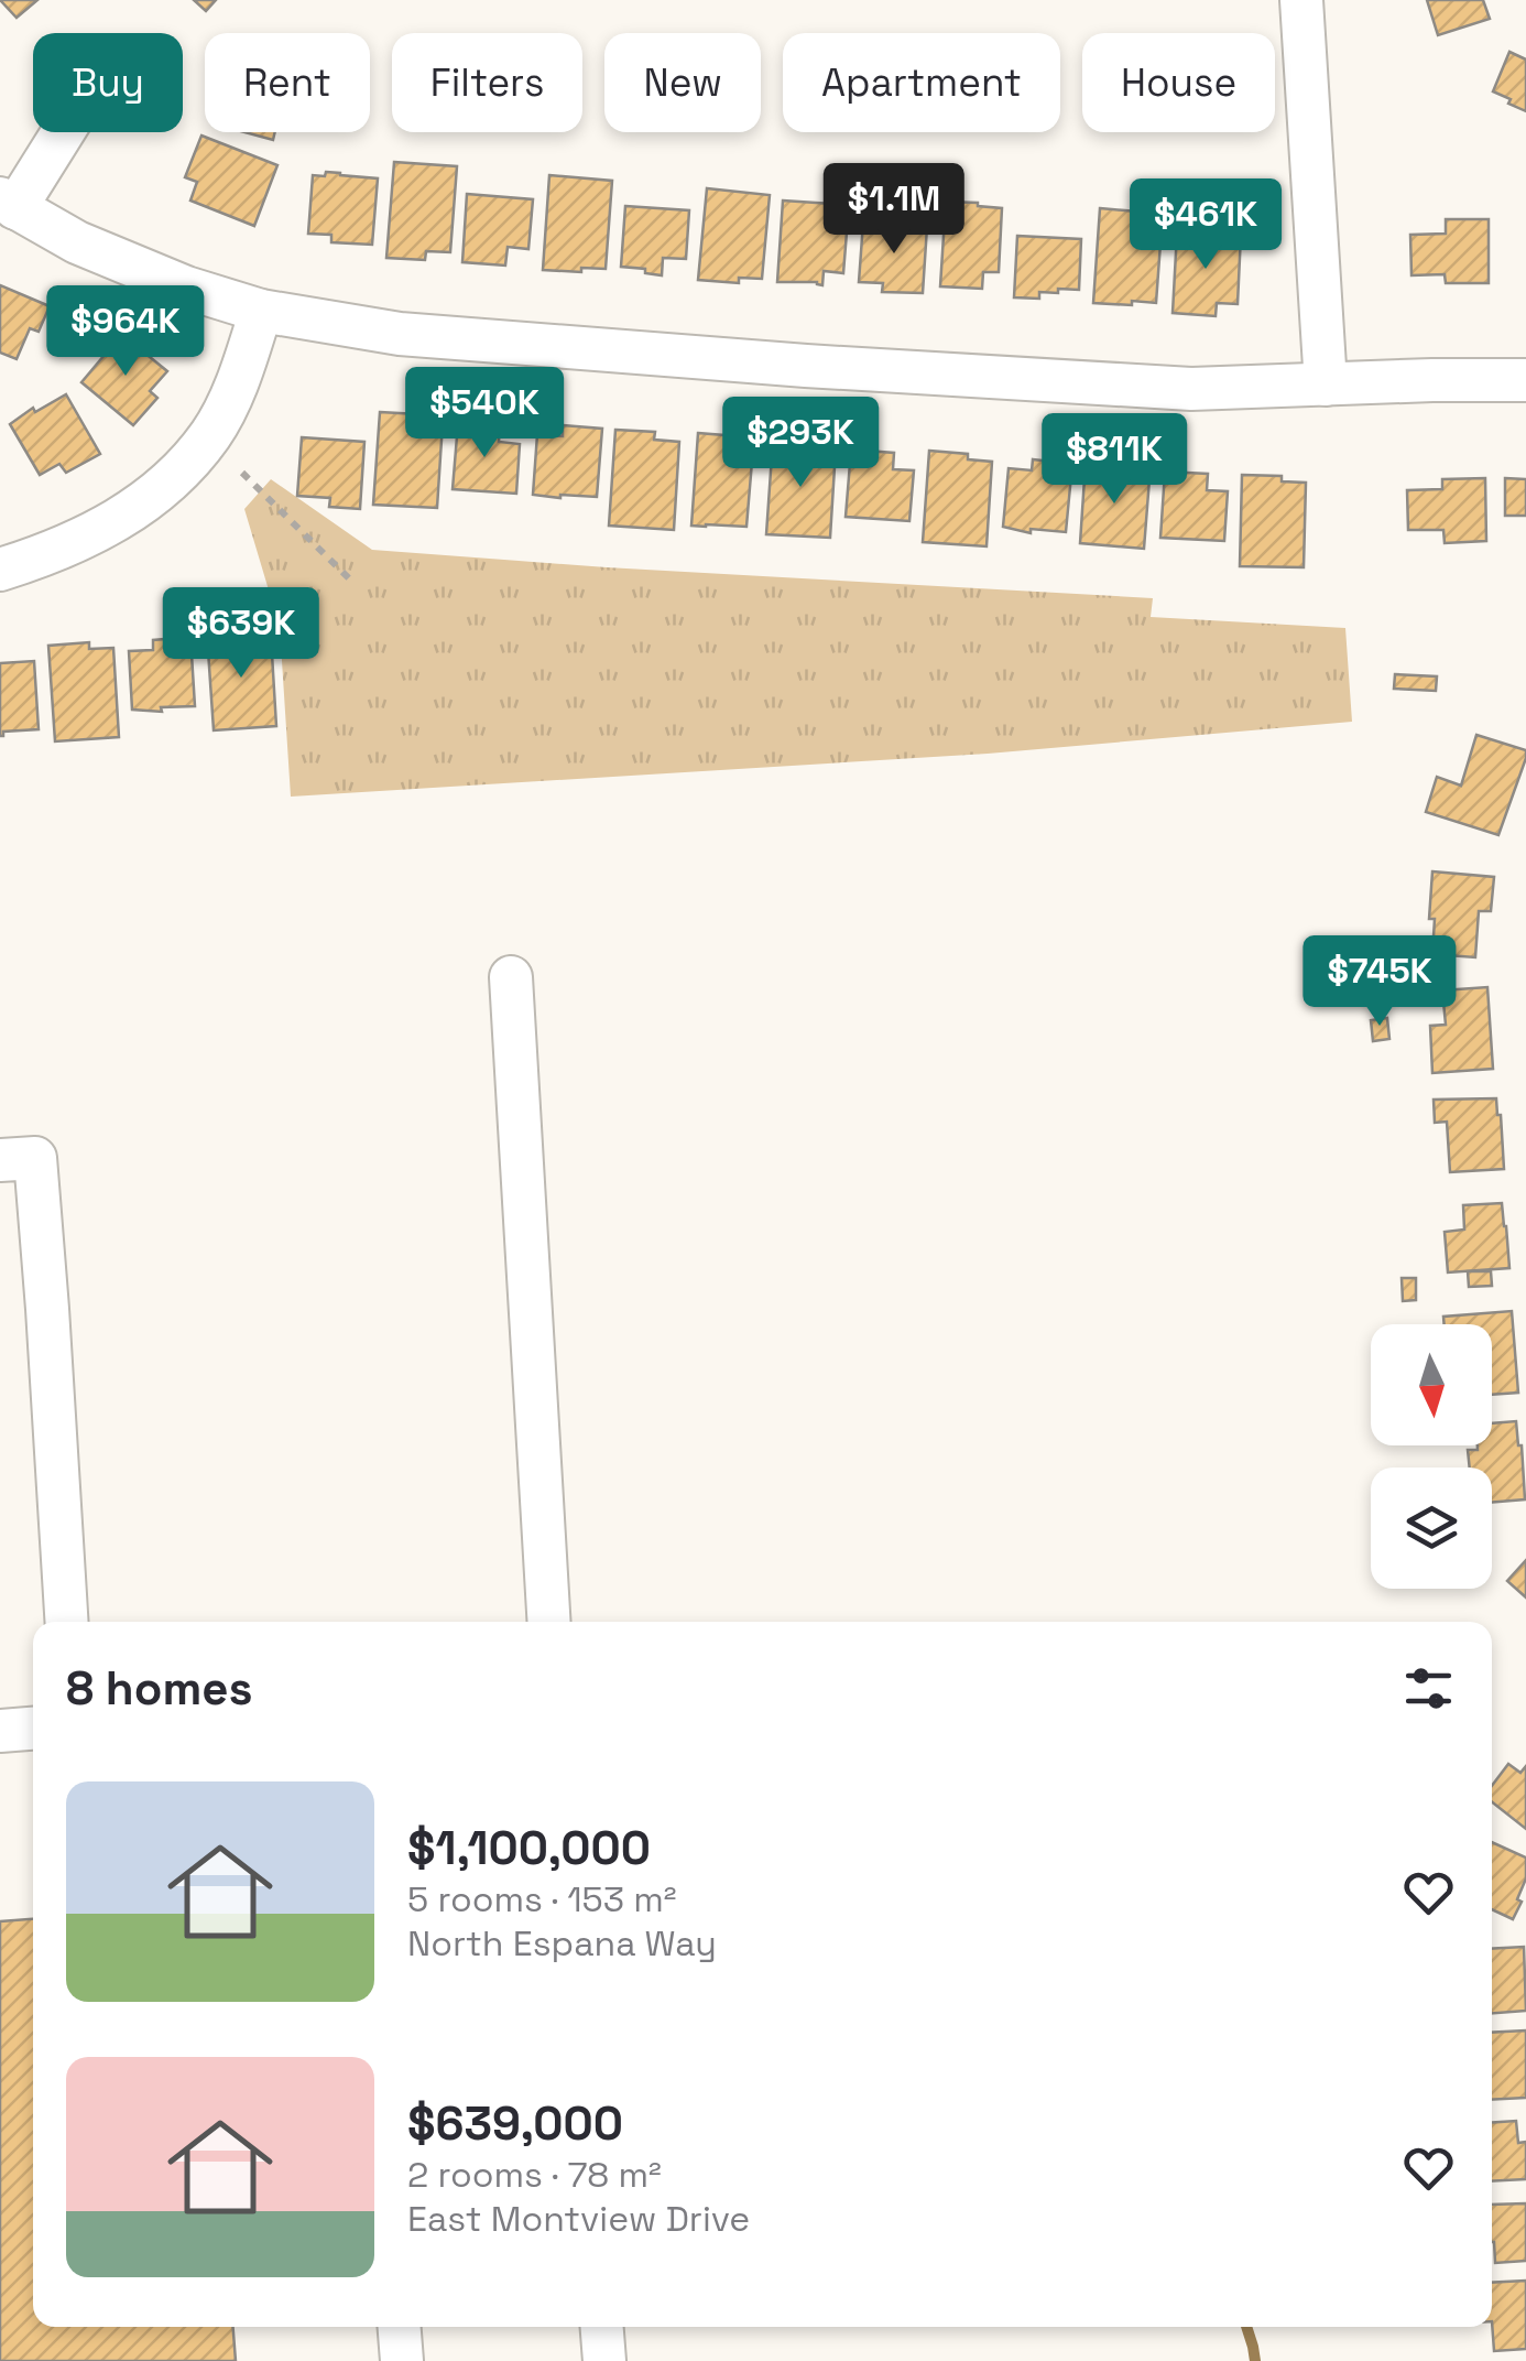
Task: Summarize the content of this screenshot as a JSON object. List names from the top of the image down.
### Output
{
  "north": "bottom",
  "page": {
    "chip": [
      "Buy",
      "Rent",
      "Filters",
      "New",
      "Apartment",
      "House"
    ],
    "price": [
      "$1.1M",
      "$461K",
      "$964K",
      "$540K",
      "$293K",
      "$811K",
      "$639K",
      "$745K"
    ],
    "heading": "8 homes",
    "list": [
      {
        "name": "$1,100,000",
        "note": "5 rooms · 153 m² · North Espana Way"
      },
      {
        "name": "$639,000",
        "note": "2 rooms · 78 m² · East Montview Drive"
      }
    ]
  }
}
